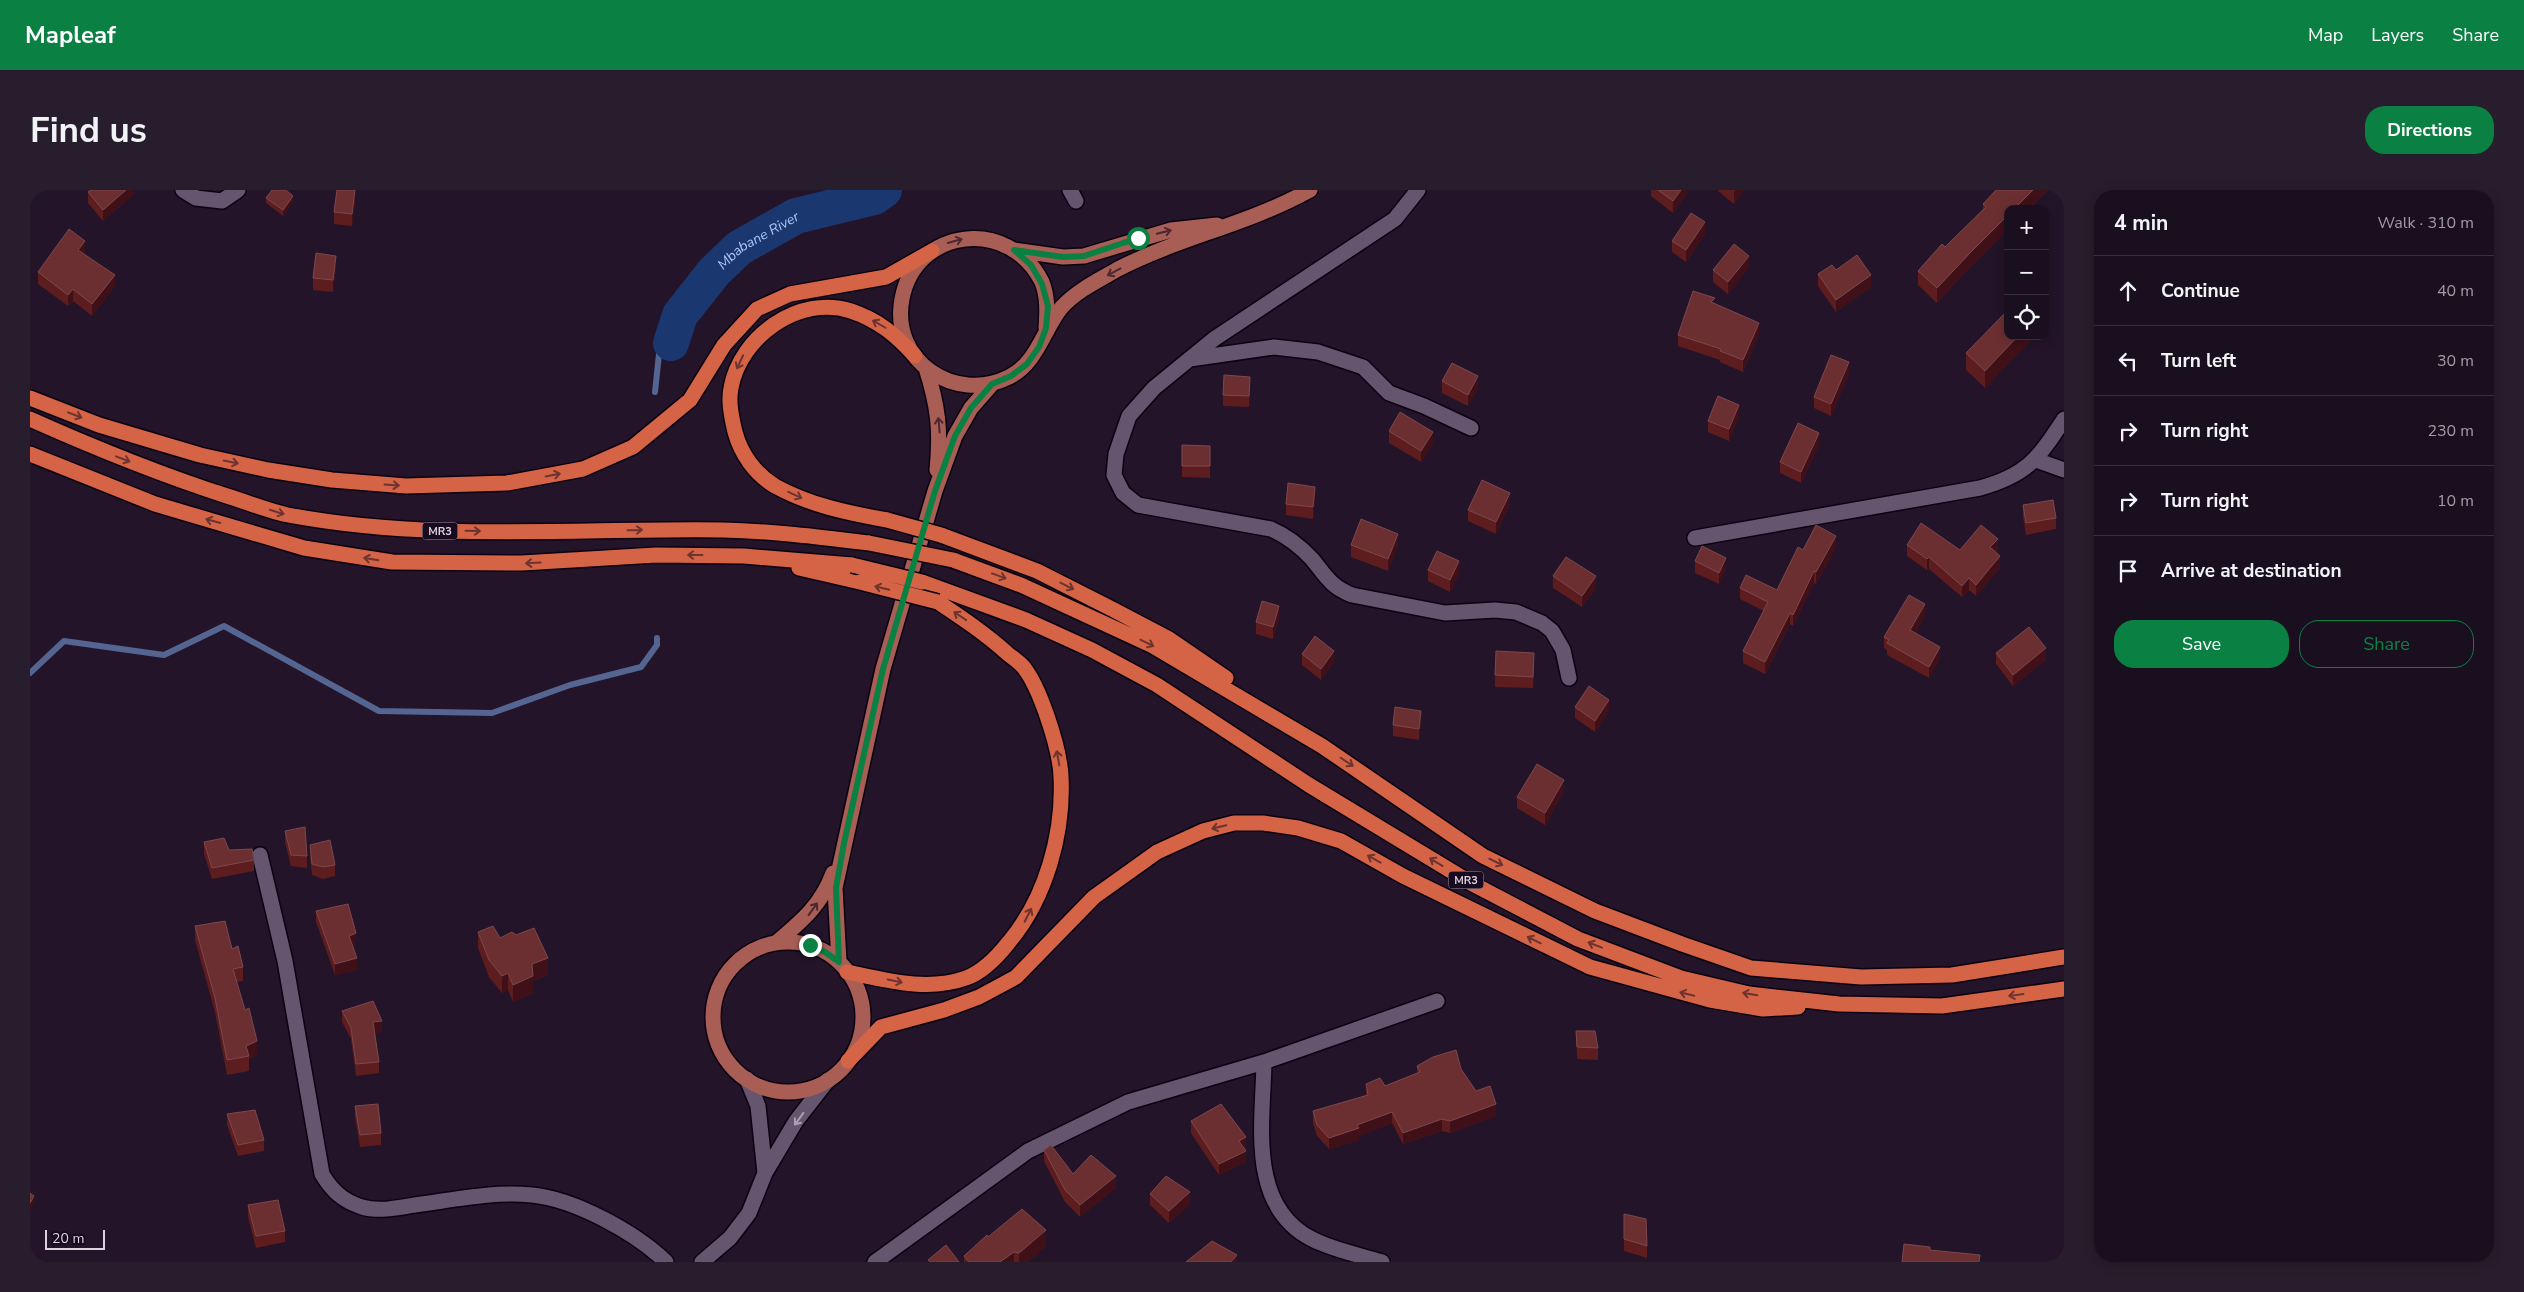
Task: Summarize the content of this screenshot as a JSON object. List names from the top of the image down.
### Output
{
  "streets": {
    "highway": ["MR3"]
  },
  "water": ["Mbabane River"],
  "scale_bar": "20 m",
  "page": {
    "header": "Mapleaf",
    "nav": ["Map", "Layers", "Share"],
    "buttons": [
      "Directions",
      ["Save", "Share"]
    ],
    "title": "Find us",
    "heading": ["4 min", "Walk · 310 m"],
    "map_buttons": ["+", "−"],
    "list": [
      ["Continue", "40 m"],
      ["Turn left", "30 m"],
      ["Turn right", "230 m"],
      ["Turn right", "10 m"],
      "Arrive at destination"
    ],
    "scale": "20 m"
  }
}
